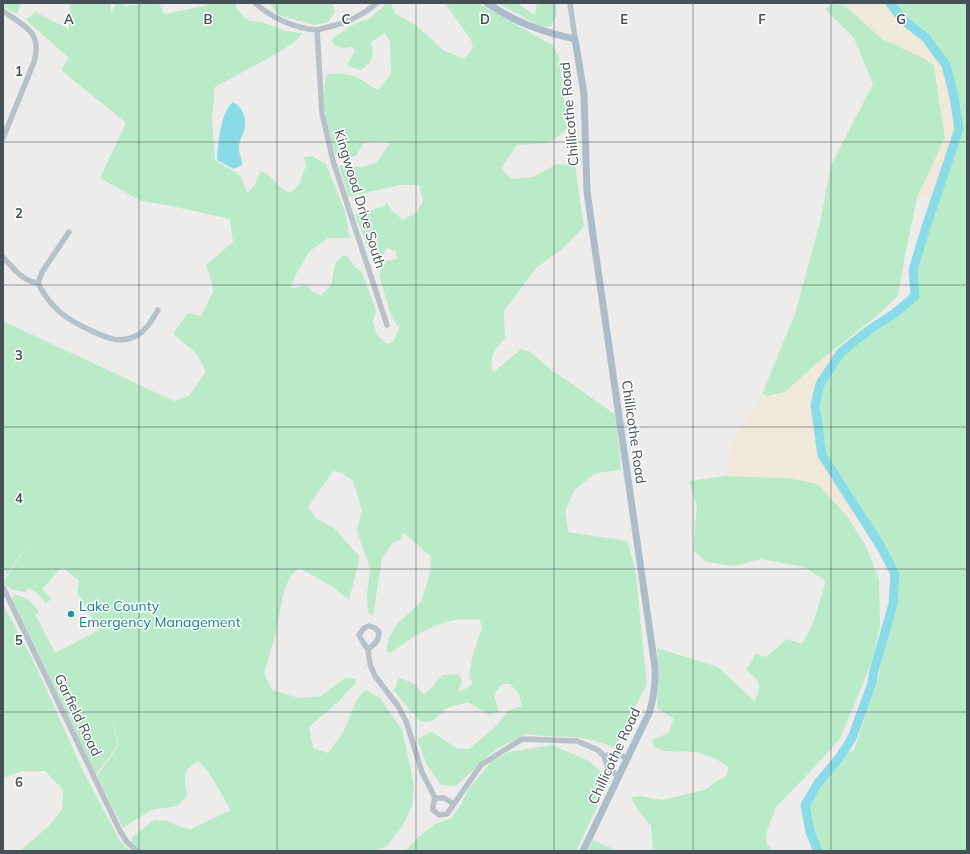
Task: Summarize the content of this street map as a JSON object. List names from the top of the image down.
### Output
{
  "streets": {
    "main road": ["Chillicothe Road"],
    "street": ["Kingwood Drive South", "Garfield Road"]
  },
  "places": ["Lake County Emergency Management"],
  "grid": {
    "columns": [
      "A",
      "B",
      "C",
      "D",
      "E",
      "F",
      "G"
    ],
    "rows": [
      "1",
      "2",
      "3",
      "4",
      "5",
      "6"
    ]
  }
}
